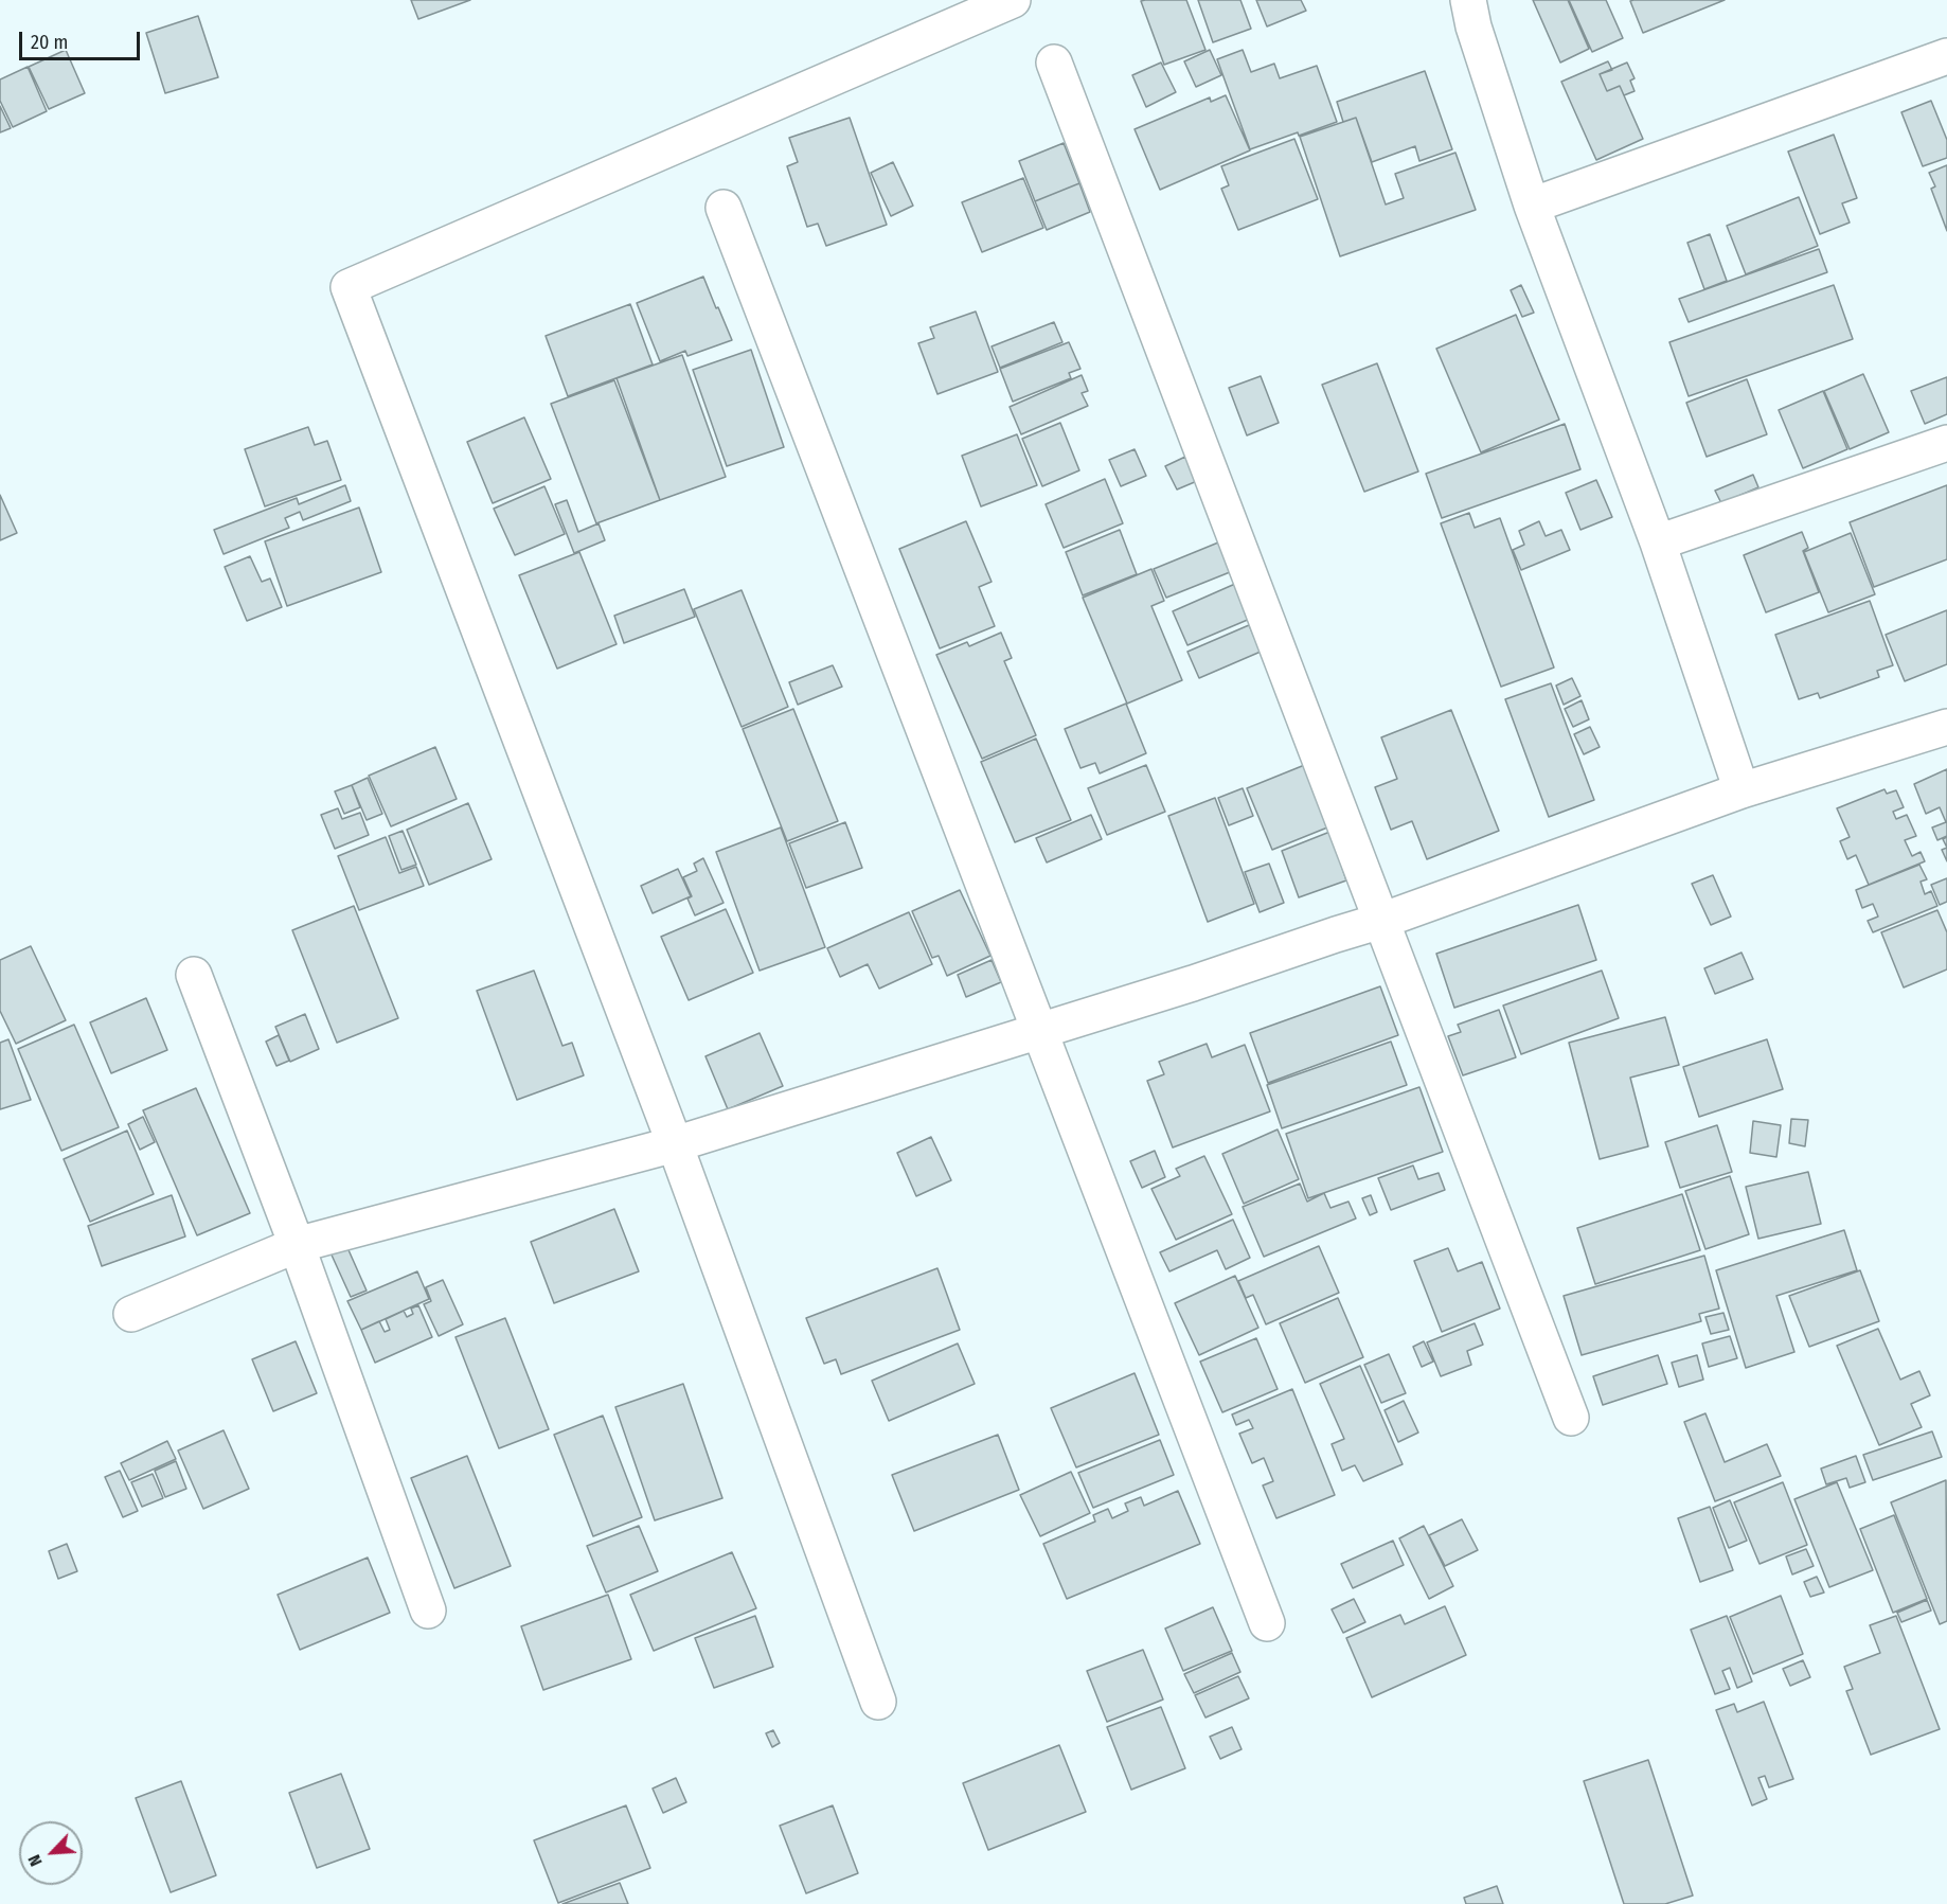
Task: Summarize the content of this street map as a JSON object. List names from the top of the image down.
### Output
{
  "scale_bar": "20 m",
  "north": "bottom left"
}
